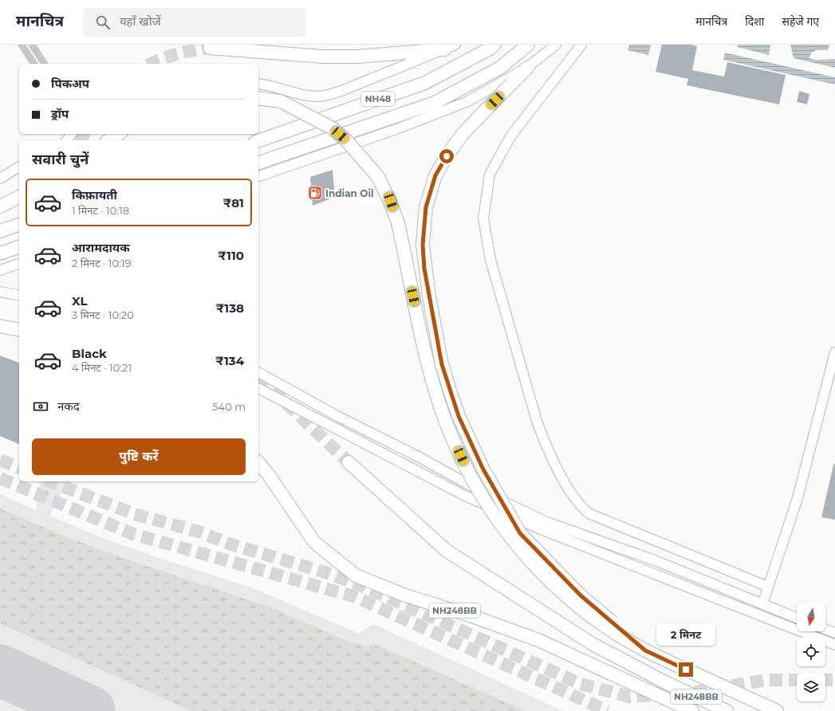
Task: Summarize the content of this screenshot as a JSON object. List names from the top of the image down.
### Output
{
  "streets": {
    "highway": ["NH48", "NH248BB"]
  },
  "places": {
    "fuel station": ["Indian Oil"]
  },
  "north": "bottom",
  "page": {
    "header": "मानचित्र",
    "search": "यहाँ खोजें",
    "nav": ["मानचित्र", "दिशा", "सहेजे गए"],
    "banner": ["पिकअप", "ड्रॉप"],
    "heading": "सवारी चुनें",
    "list": [
      {
        "name": "किफ़ायती",
        "note": "1 मिनट · 10:18",
        "value": "₹81"
      },
      {
        "name": "आरामदायक",
        "note": "2 मिनट · 10:19",
        "value": "₹110"
      },
      {
        "name": "XL",
        "note": "3 मिनट · 10:20",
        "value": "₹138"
      },
      {
        "name": "Black",
        "note": "4 मिनट · 10:21",
        "value": "₹134"
      }
    ],
    "pay": ["नकद", "540 m"],
    "buttons": "पुष्टि करें",
    "bubble": "2 मिनट"
  }
}
